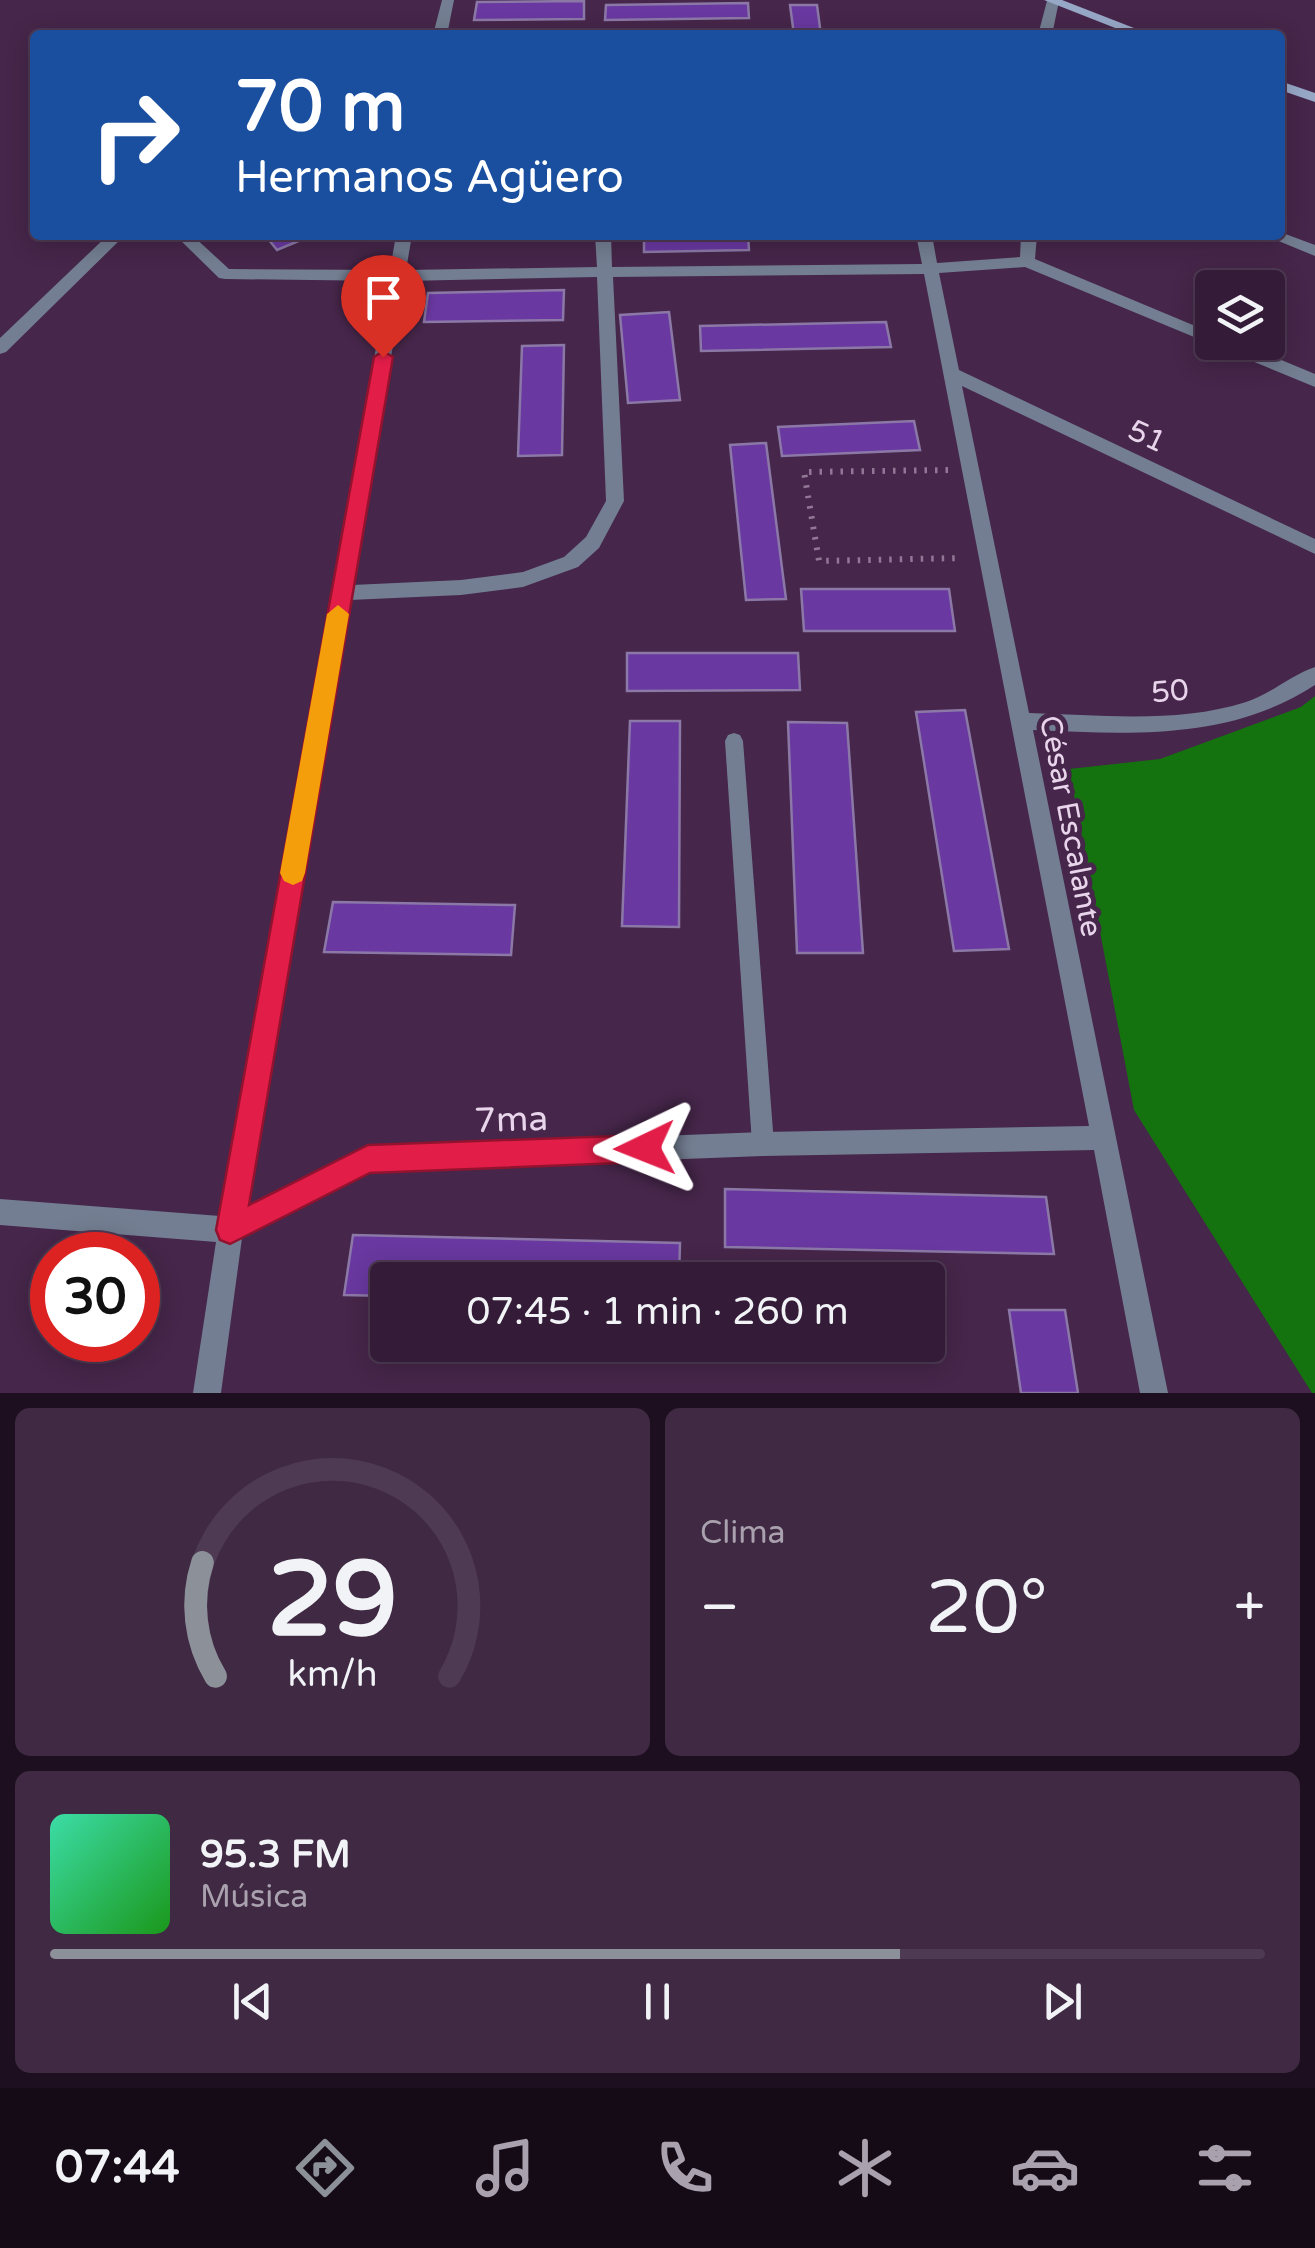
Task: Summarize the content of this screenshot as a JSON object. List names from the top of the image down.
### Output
{
  "streets": {
    "street": [
      "51",
      "50",
      "César Escalante",
      "7ma"
    ]
  },
  "crossings": [
    ["51", "César Escalante"],
    ["50", "César Escalante"],
    ["César Escalante", "7ma"]
  ],
  "page": {
    "turn": ["70 m", "Hermanos Agüero"],
    "limit": "30",
    "trip": "07:45 · 1 min · 260 m",
    "tile": "Clima",
    "heat": ["−", "20°", "+"],
    "song": ["95.3 FM", "Música"],
    "tabs": "07:44",
    "gauge": ["29", "km/h"]
  }
}
